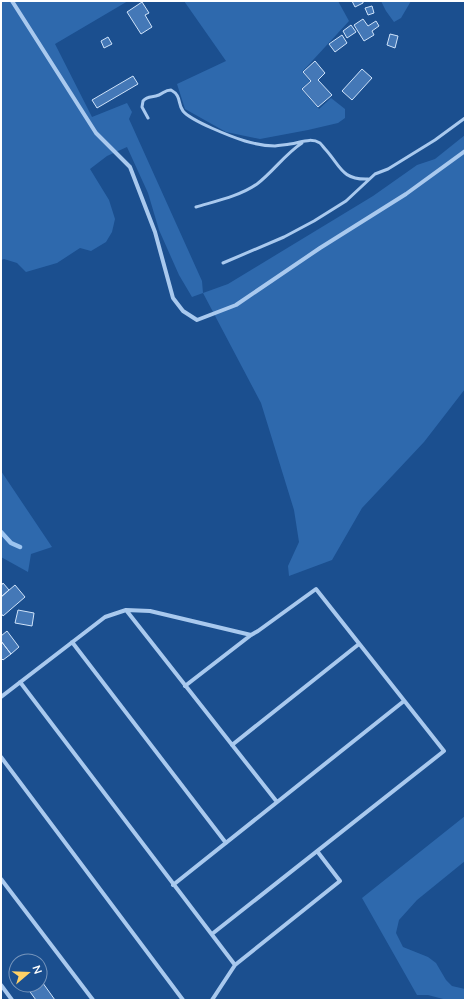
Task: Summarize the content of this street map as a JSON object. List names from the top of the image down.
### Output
{
  "north": "right"
}
